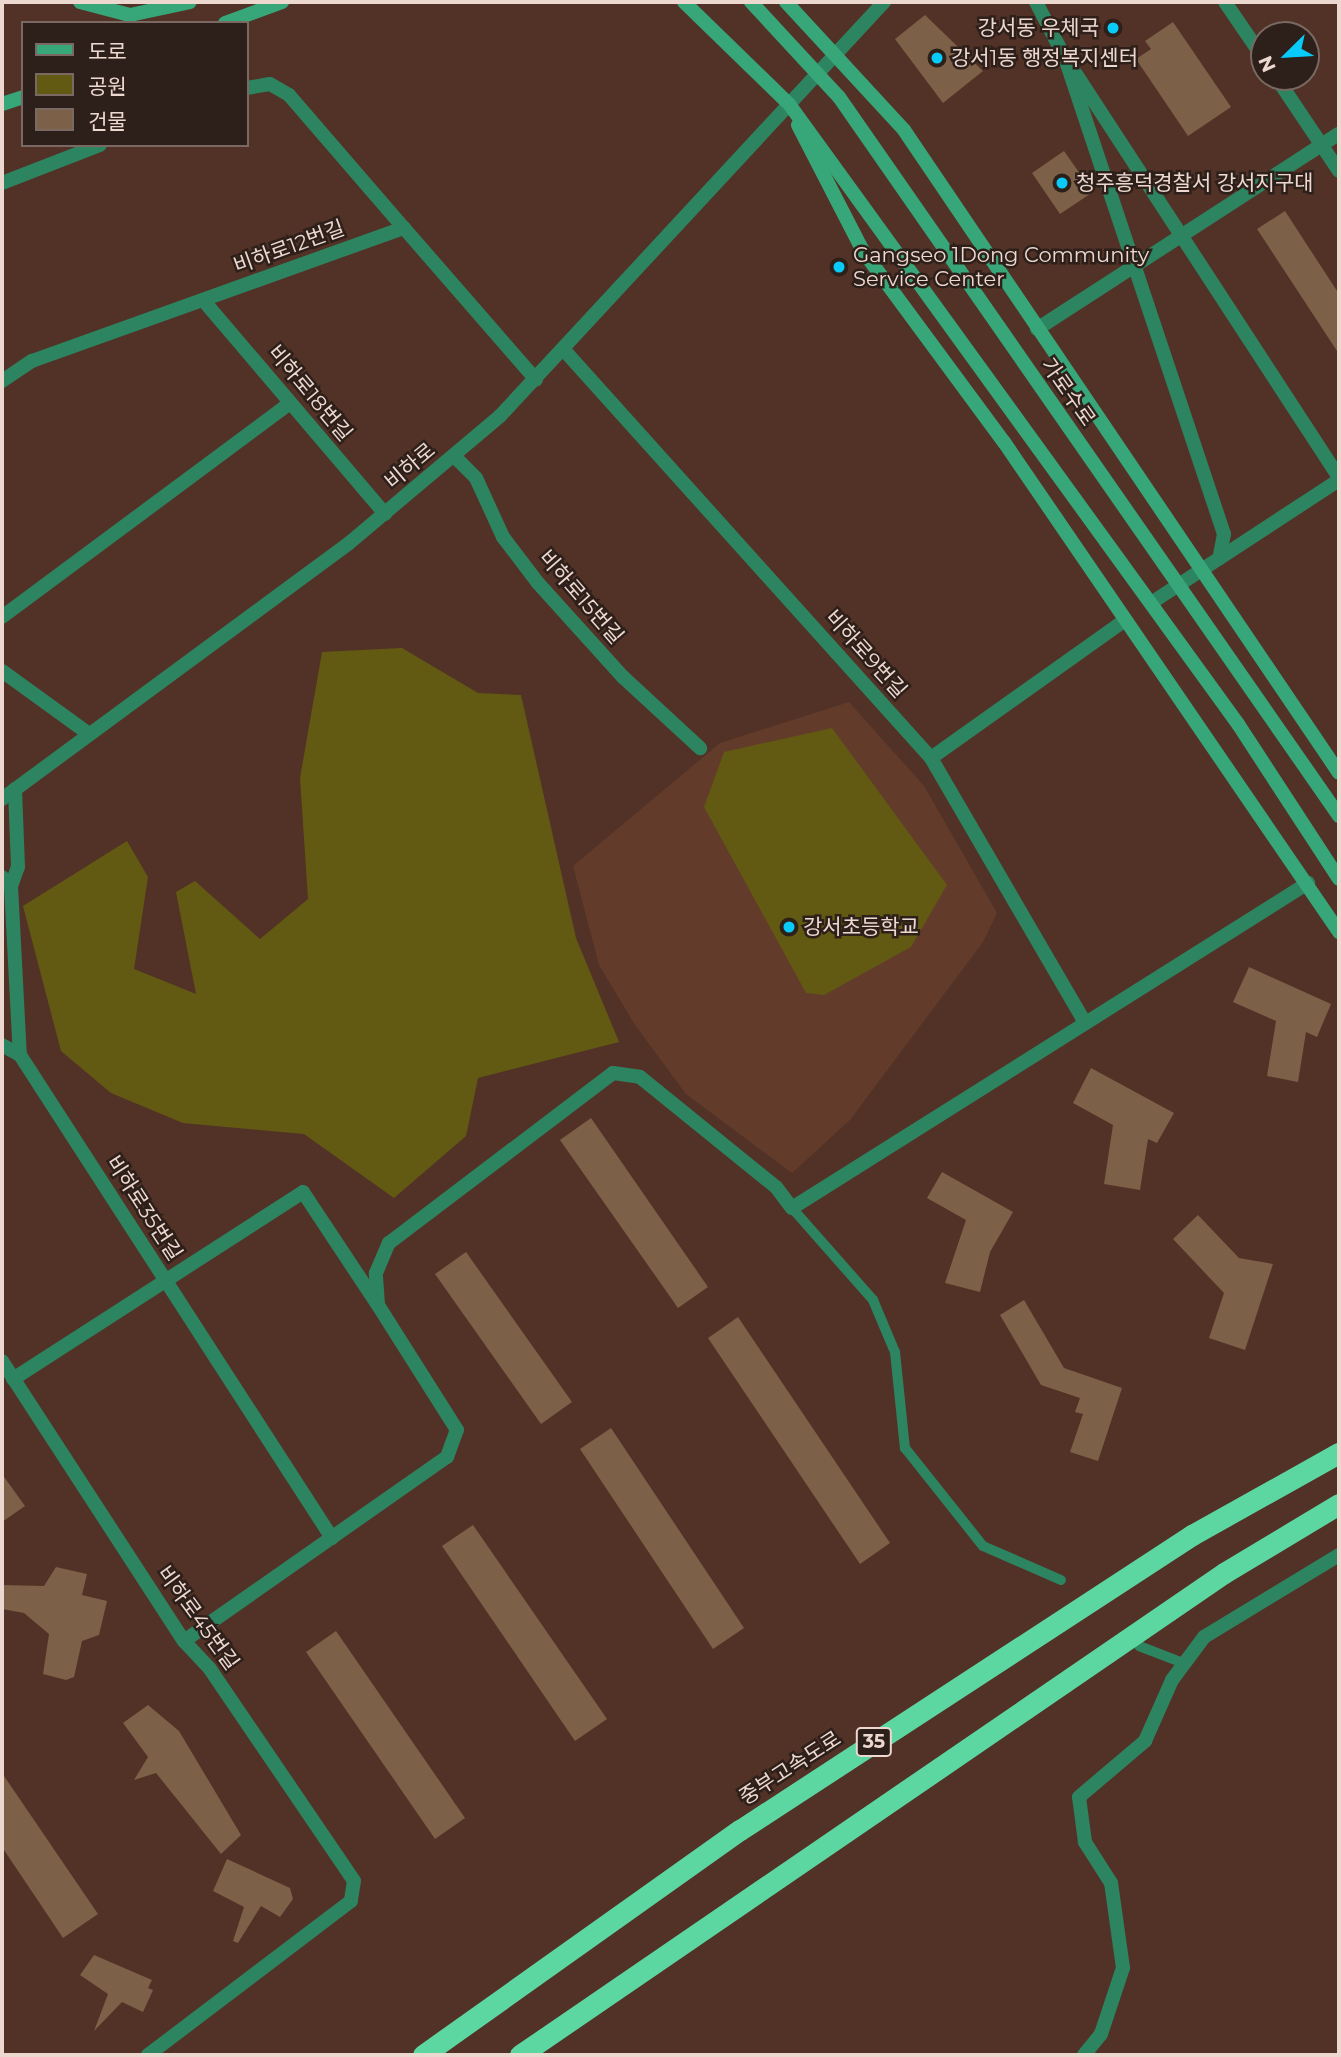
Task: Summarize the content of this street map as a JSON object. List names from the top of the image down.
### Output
{
  "streets": {
    "highway": ["35", "중부고속도로"],
    "main road": ["가로수로"],
    "street": [
      "비하로12번길",
      "비하로18번길",
      "비하로",
      "비하로15번길",
      "비하로9번길",
      "비하로35번길",
      "비하로45번길"
    ]
  },
  "crossings": [
    ["비하로12번길", "비하로18번길"],
    ["가로수로", "비하로"],
    ["비하로18번길", "비하로"],
    ["비하로", "비하로15번길"],
    ["비하로", "비하로9번길"],
    ["비하로", "비하로35번길"]
  ],
  "places": [
    "강서동 우체국",
    "강서1동 행정복지센터",
    "청주흥덕경찰서 강서지구대",
    "Gangseo 1Dong Community Service Center",
    "강서초등학교"
  ],
  "legend": ["도로", "공원", "건물"],
  "north": "bottom left"
}
